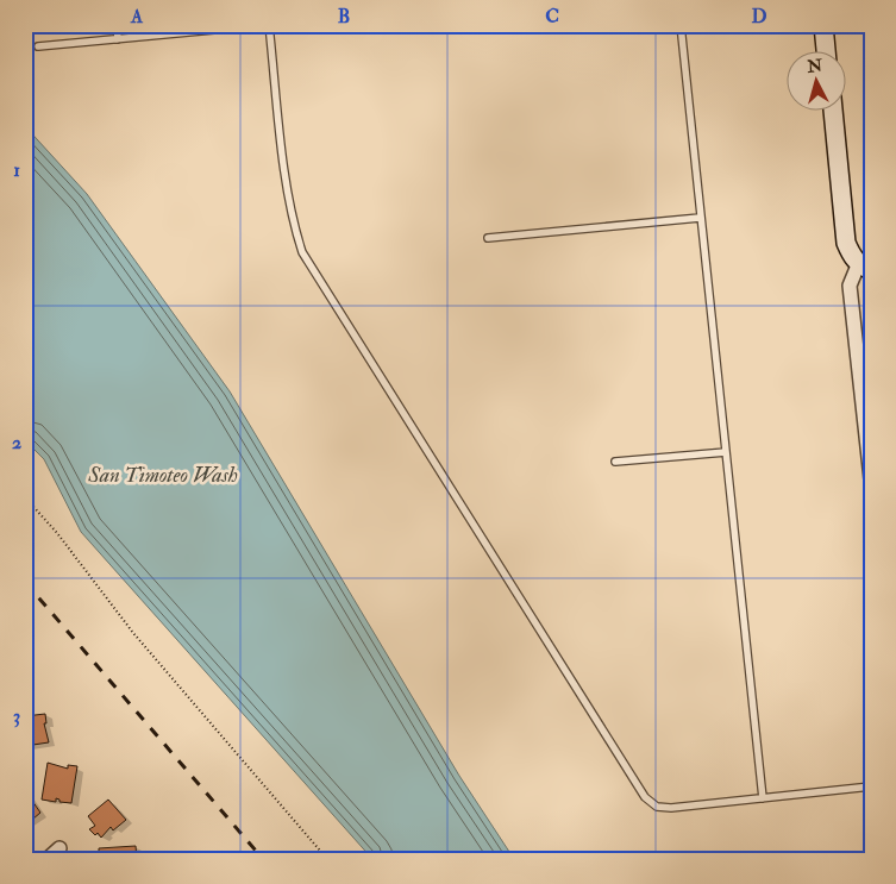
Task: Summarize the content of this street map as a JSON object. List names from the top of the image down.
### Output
{
  "water": ["San Timoteo Wash"],
  "north": "top",
  "grid": {
    "columns": [
      "A",
      "B",
      "C",
      "D"
    ],
    "rows": ["1", "2", "3"]
  }
}
